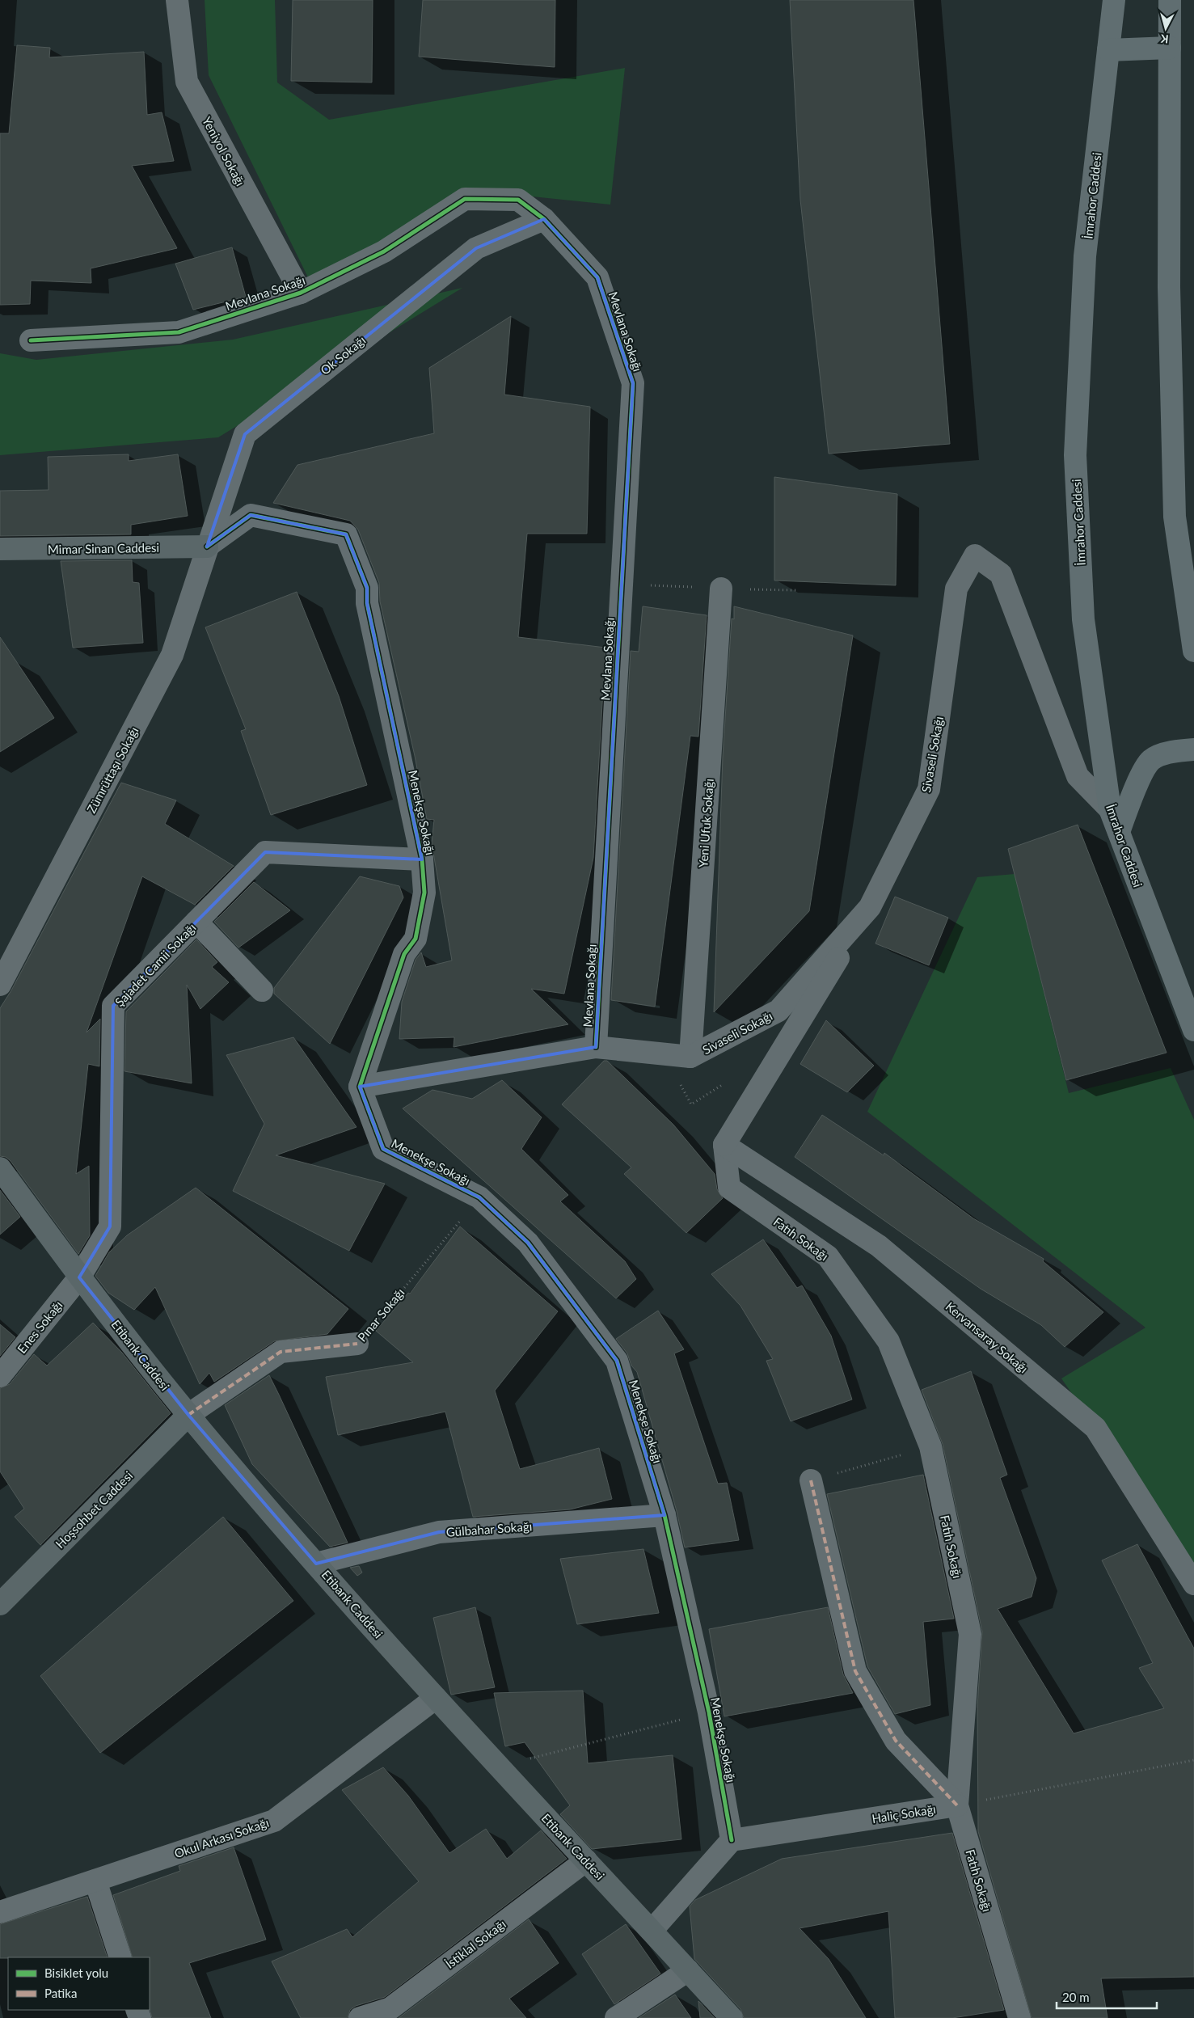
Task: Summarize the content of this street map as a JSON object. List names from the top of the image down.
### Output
{
  "streets": {
    "main road": [
      "İmrahor Caddesi",
      "Mimar Sinan Caddesi",
      "Etibank Caddesi",
      "Hoşsohbet Caddesi"
    ],
    "street": [
      "Yeniyol Sokağı",
      "Mevlana Sokağı",
      "Ok Sokağı",
      "Sivaseli Sokağı",
      "Zümrüttaşı Sokağı",
      "Menekşe Sokağı",
      "Yeni Ufuk Sokağı",
      "Şajadet Camii Sokağı",
      "Fatıh Sokağı",
      "Pınar Sokağı",
      "Enes Sokağı",
      "Kervansaray Sokağı",
      "Gülbahar Sokağı",
      "Haliç Sokağı",
      "Okul Arkası Sokağı",
      "İstiklal Sokağı"
    ]
  },
  "crossings": [
    ["Yeniyol Sokağı", "Mevlana Sokağı"],
    ["İmrahor Caddesi", "Sivaseli Sokağı"],
    ["Mevlana Sokağı", "Ok Sokağı"],
    ["Mevlana Sokağı", "Sivaseli Sokağı"],
    ["Ok Sokağı", "Mimar Sinan Caddesi"],
    ["Ok Sokağı", "Zümrüttaşı Sokağı"],
    ["Ok Sokağı", "Menekşe Sokağı"],
    ["Mimar Sinan Caddesi", "Zümrüttaşı Sokağı"],
    ["Mimar Sinan Caddesi", "Menekşe Sokağı"],
    ["Sivaseli Sokağı", "Menekşe Sokağı"],
    ["Sivaseli Sokağı", "Yeni Ufuk Sokağı"],
    ["Zümrüttaşı Sokağı", "Menekşe Sokağı"],
    ["Menekşe Sokağı", "Şajadet Camii Sokağı"],
    ["Menekşe Sokağı", "Pınar Sokağı"],
    ["Menekşe Sokağı", "Gülbahar Sokağı"],
    ["Menekşe Sokağı", "Haliç Sokağı"],
    ["Şajadet Camii Sokağı", "Enes Sokağı"],
    ["Şajadet Camii Sokağı", "Etibank Caddesi"],
    ["Fatıh Sokağı", "Kervansaray Sokağı"],
    ["Fatıh Sokağı", "Haliç Sokağı"],
    ["Pınar Sokağı", "Etibank Caddesi"],
    ["Pınar Sokağı", "Hoşsohbet Caddesi"],
    ["Enes Sokağı", "Etibank Caddesi"],
    ["Etibank Caddesi", "Hoşsohbet Caddesi"],
    ["Etibank Caddesi", "Gülbahar Sokağı"],
    ["Etibank Caddesi", "Okul Arkası Sokağı"],
    ["Etibank Caddesi", "İstiklal Sokağı"]
  ],
  "legend": ["Bisiklet yolu", "Patika"],
  "scale_bar": "20 m",
  "north": "bottom"
}
